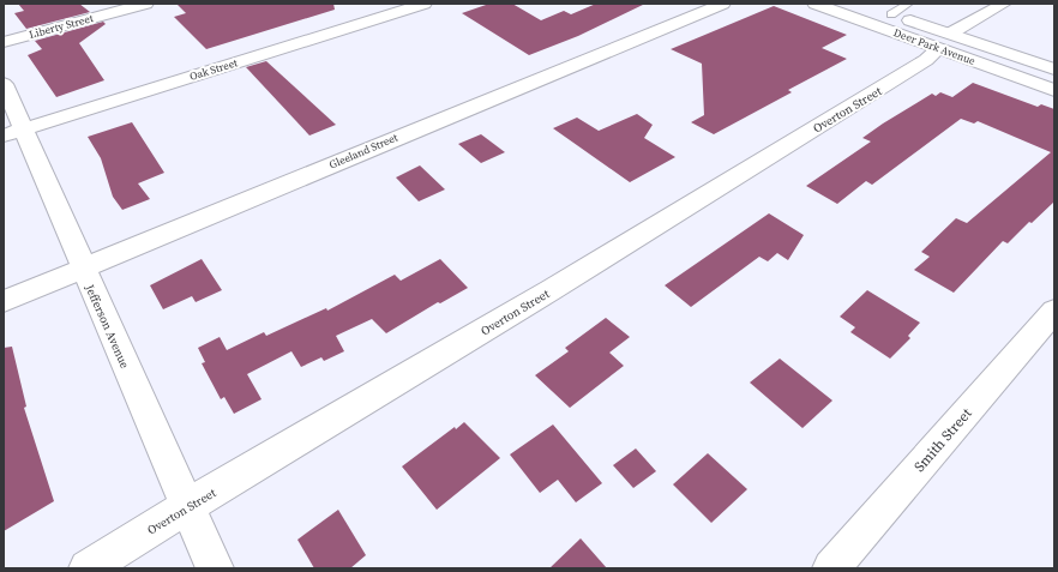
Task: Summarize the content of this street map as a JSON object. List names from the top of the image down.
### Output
{
  "streets": {
    "street": [
      "Liberty Street",
      "Deer Park Avenue",
      "Oak Street",
      "Overton Street",
      "Gleeland Street",
      "Jefferson Avenue",
      "Smith Street"
    ]
  },
  "crossings": [
    ["Deer Park Avenue", "Overton Street"],
    ["Oak Street", "Jefferson Avenue"],
    ["Overton Street", "Jefferson Avenue"],
    ["Gleeland Street", "Jefferson Avenue"]
  ]
}
